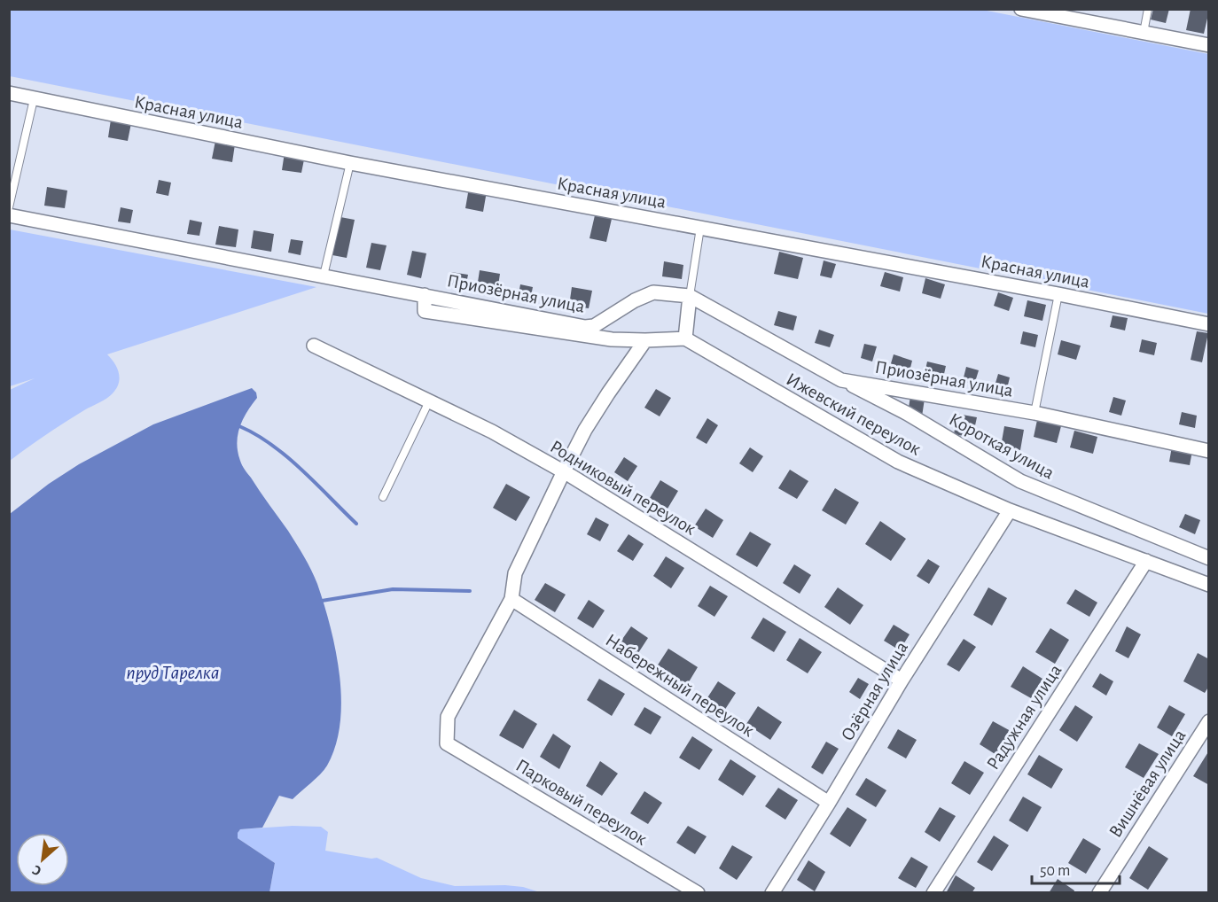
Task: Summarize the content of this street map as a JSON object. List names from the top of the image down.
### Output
{
  "streets": {
    "street": [
      "Красная улица",
      "Приозёрная улица",
      "Ижевский переулок",
      "Короткая улица",
      "Родниковый переулок",
      "Набережный переулок",
      "Озёрная улица",
      "Радужная улица",
      "Вишнёвая улица",
      "Парковый переулок"
    ]
  },
  "crossings": [
    ["Приозёрная улица", "Короткая улица"],
    ["Ижевский переулок", "Озёрная улица"],
    ["Ижевский переулок", "Радужная улица"],
    ["Родниковый переулок", "Озёрная улица"],
    ["Набережный переулок", "Озёрная улица"],
    ["Набережный переулок", "Парковый переулок"]
  ],
  "water": ["пруд Тарелка"],
  "scale_bar": "50 m",
  "north": "bottom left"
}
